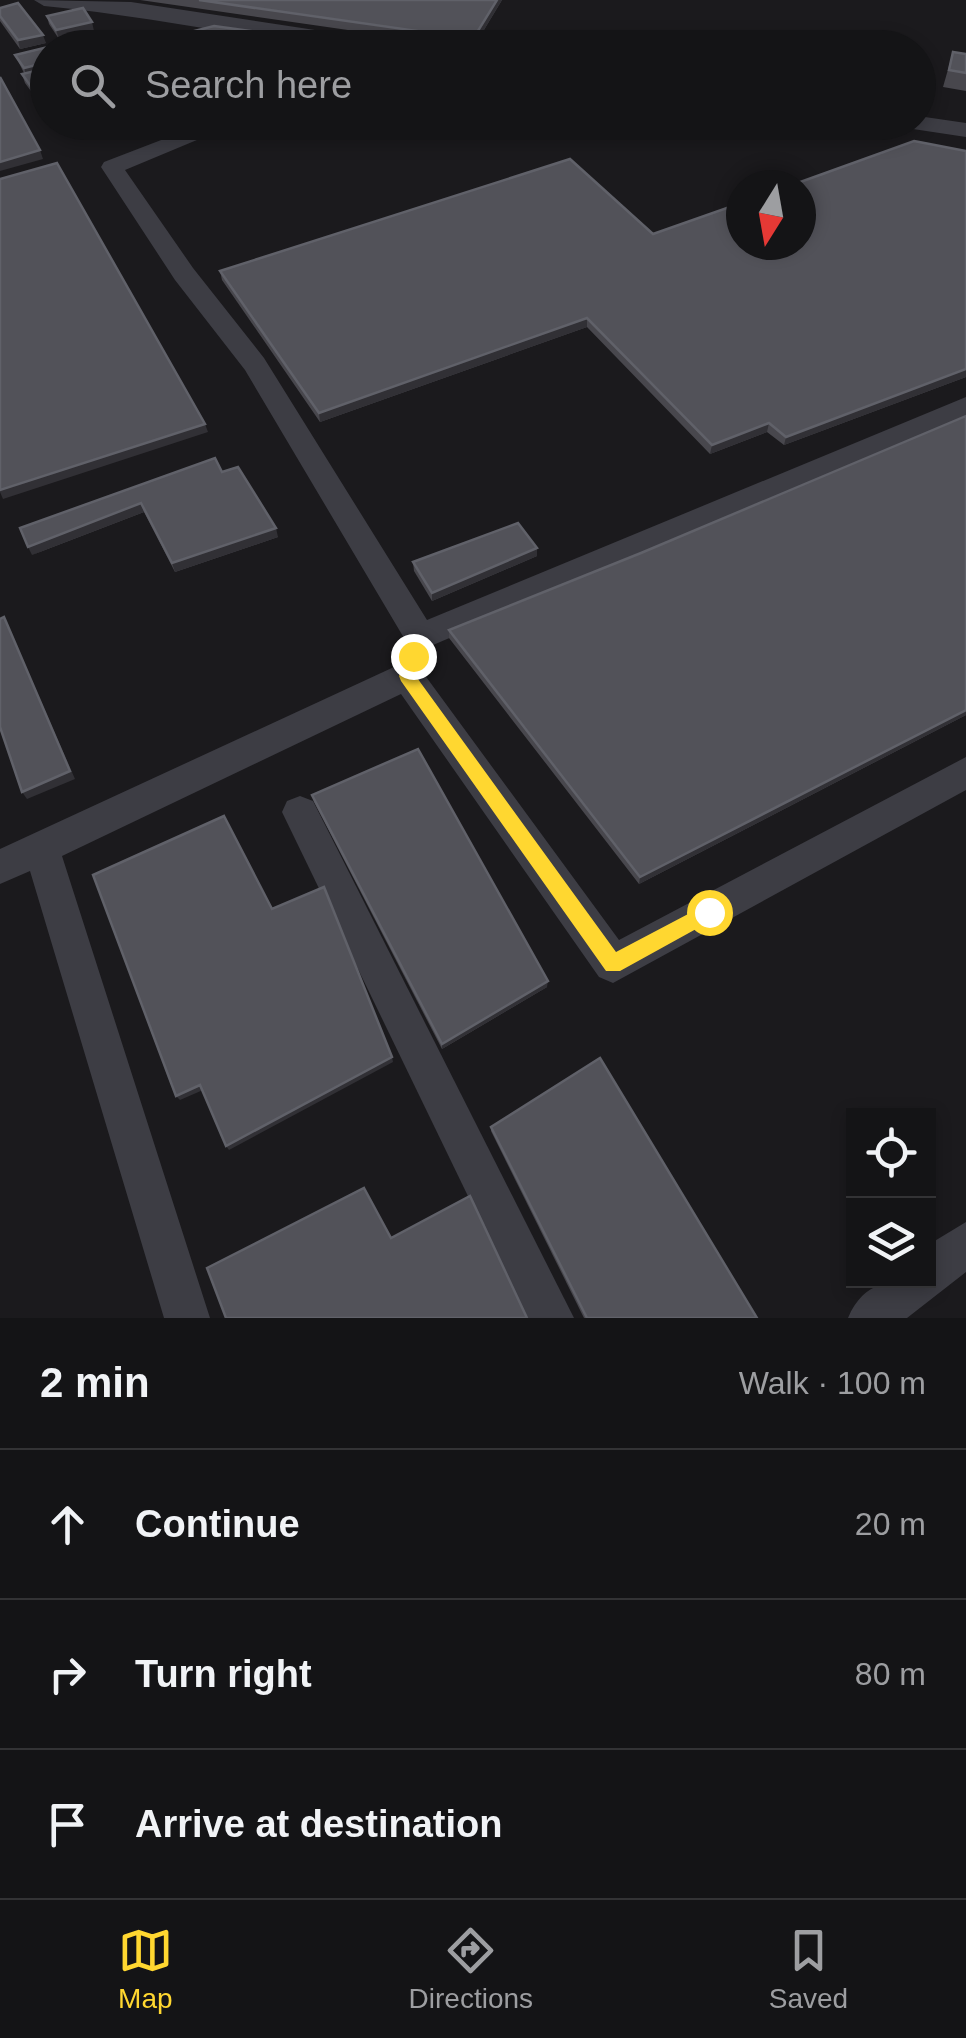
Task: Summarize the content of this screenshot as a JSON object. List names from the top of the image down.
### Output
{
  "north": "bottom",
  "page": {
    "search": "Search here",
    "heading": ["2 min", "Walk · 100 m"],
    "list": [
      ["Continue", "20 m"],
      ["Turn right", "80 m"],
      "Arrive at destination"
    ],
    "nav": ["Map", "Directions", "Saved"]
  }
}
